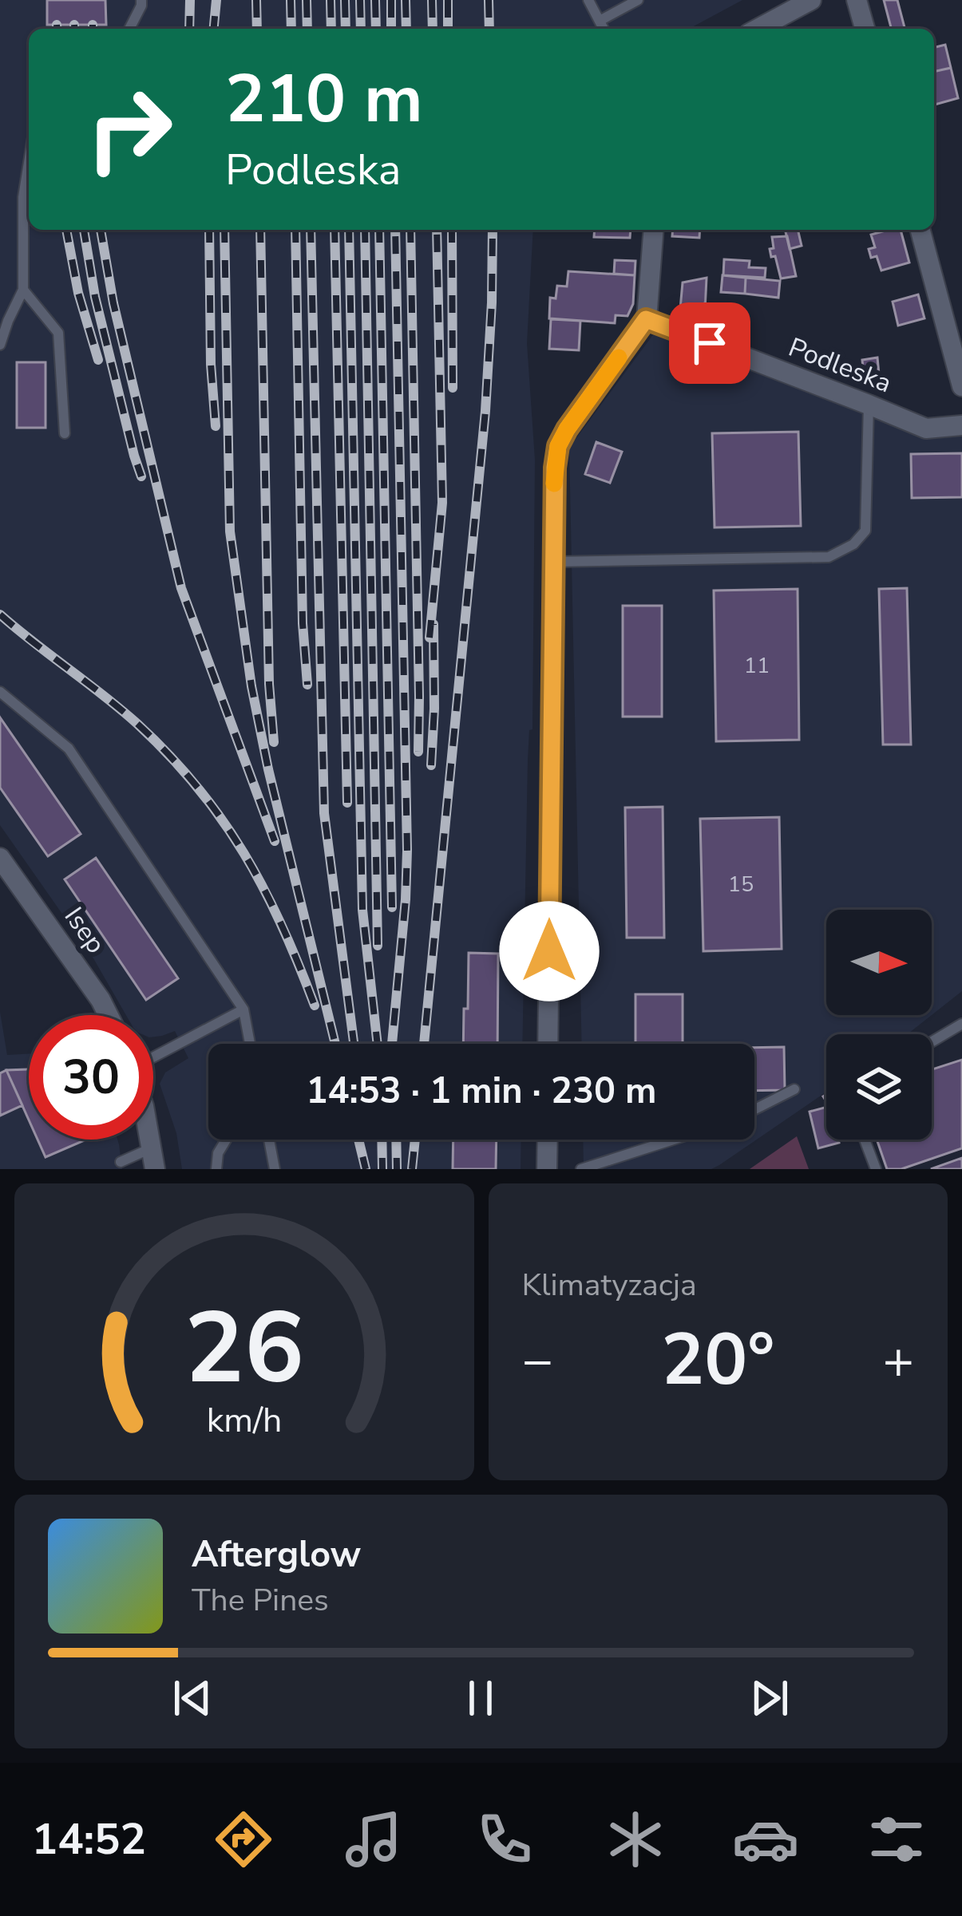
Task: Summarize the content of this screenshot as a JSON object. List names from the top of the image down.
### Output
{
  "streets": {
    "street": ["Podleska", "Isep"]
  },
  "house_numbers": ["11", "15"],
  "north": "right",
  "page": {
    "turn": ["210 m", "Podleska"],
    "limit": "30",
    "trip": "14:53 · 1 min · 230 m",
    "tile": "Klimatyzacja",
    "heat": ["−", "20°", "+"],
    "song": ["Afterglow", "The Pines"],
    "tabs": "14:52",
    "gauge": ["26", "km/h"]
  }
}
